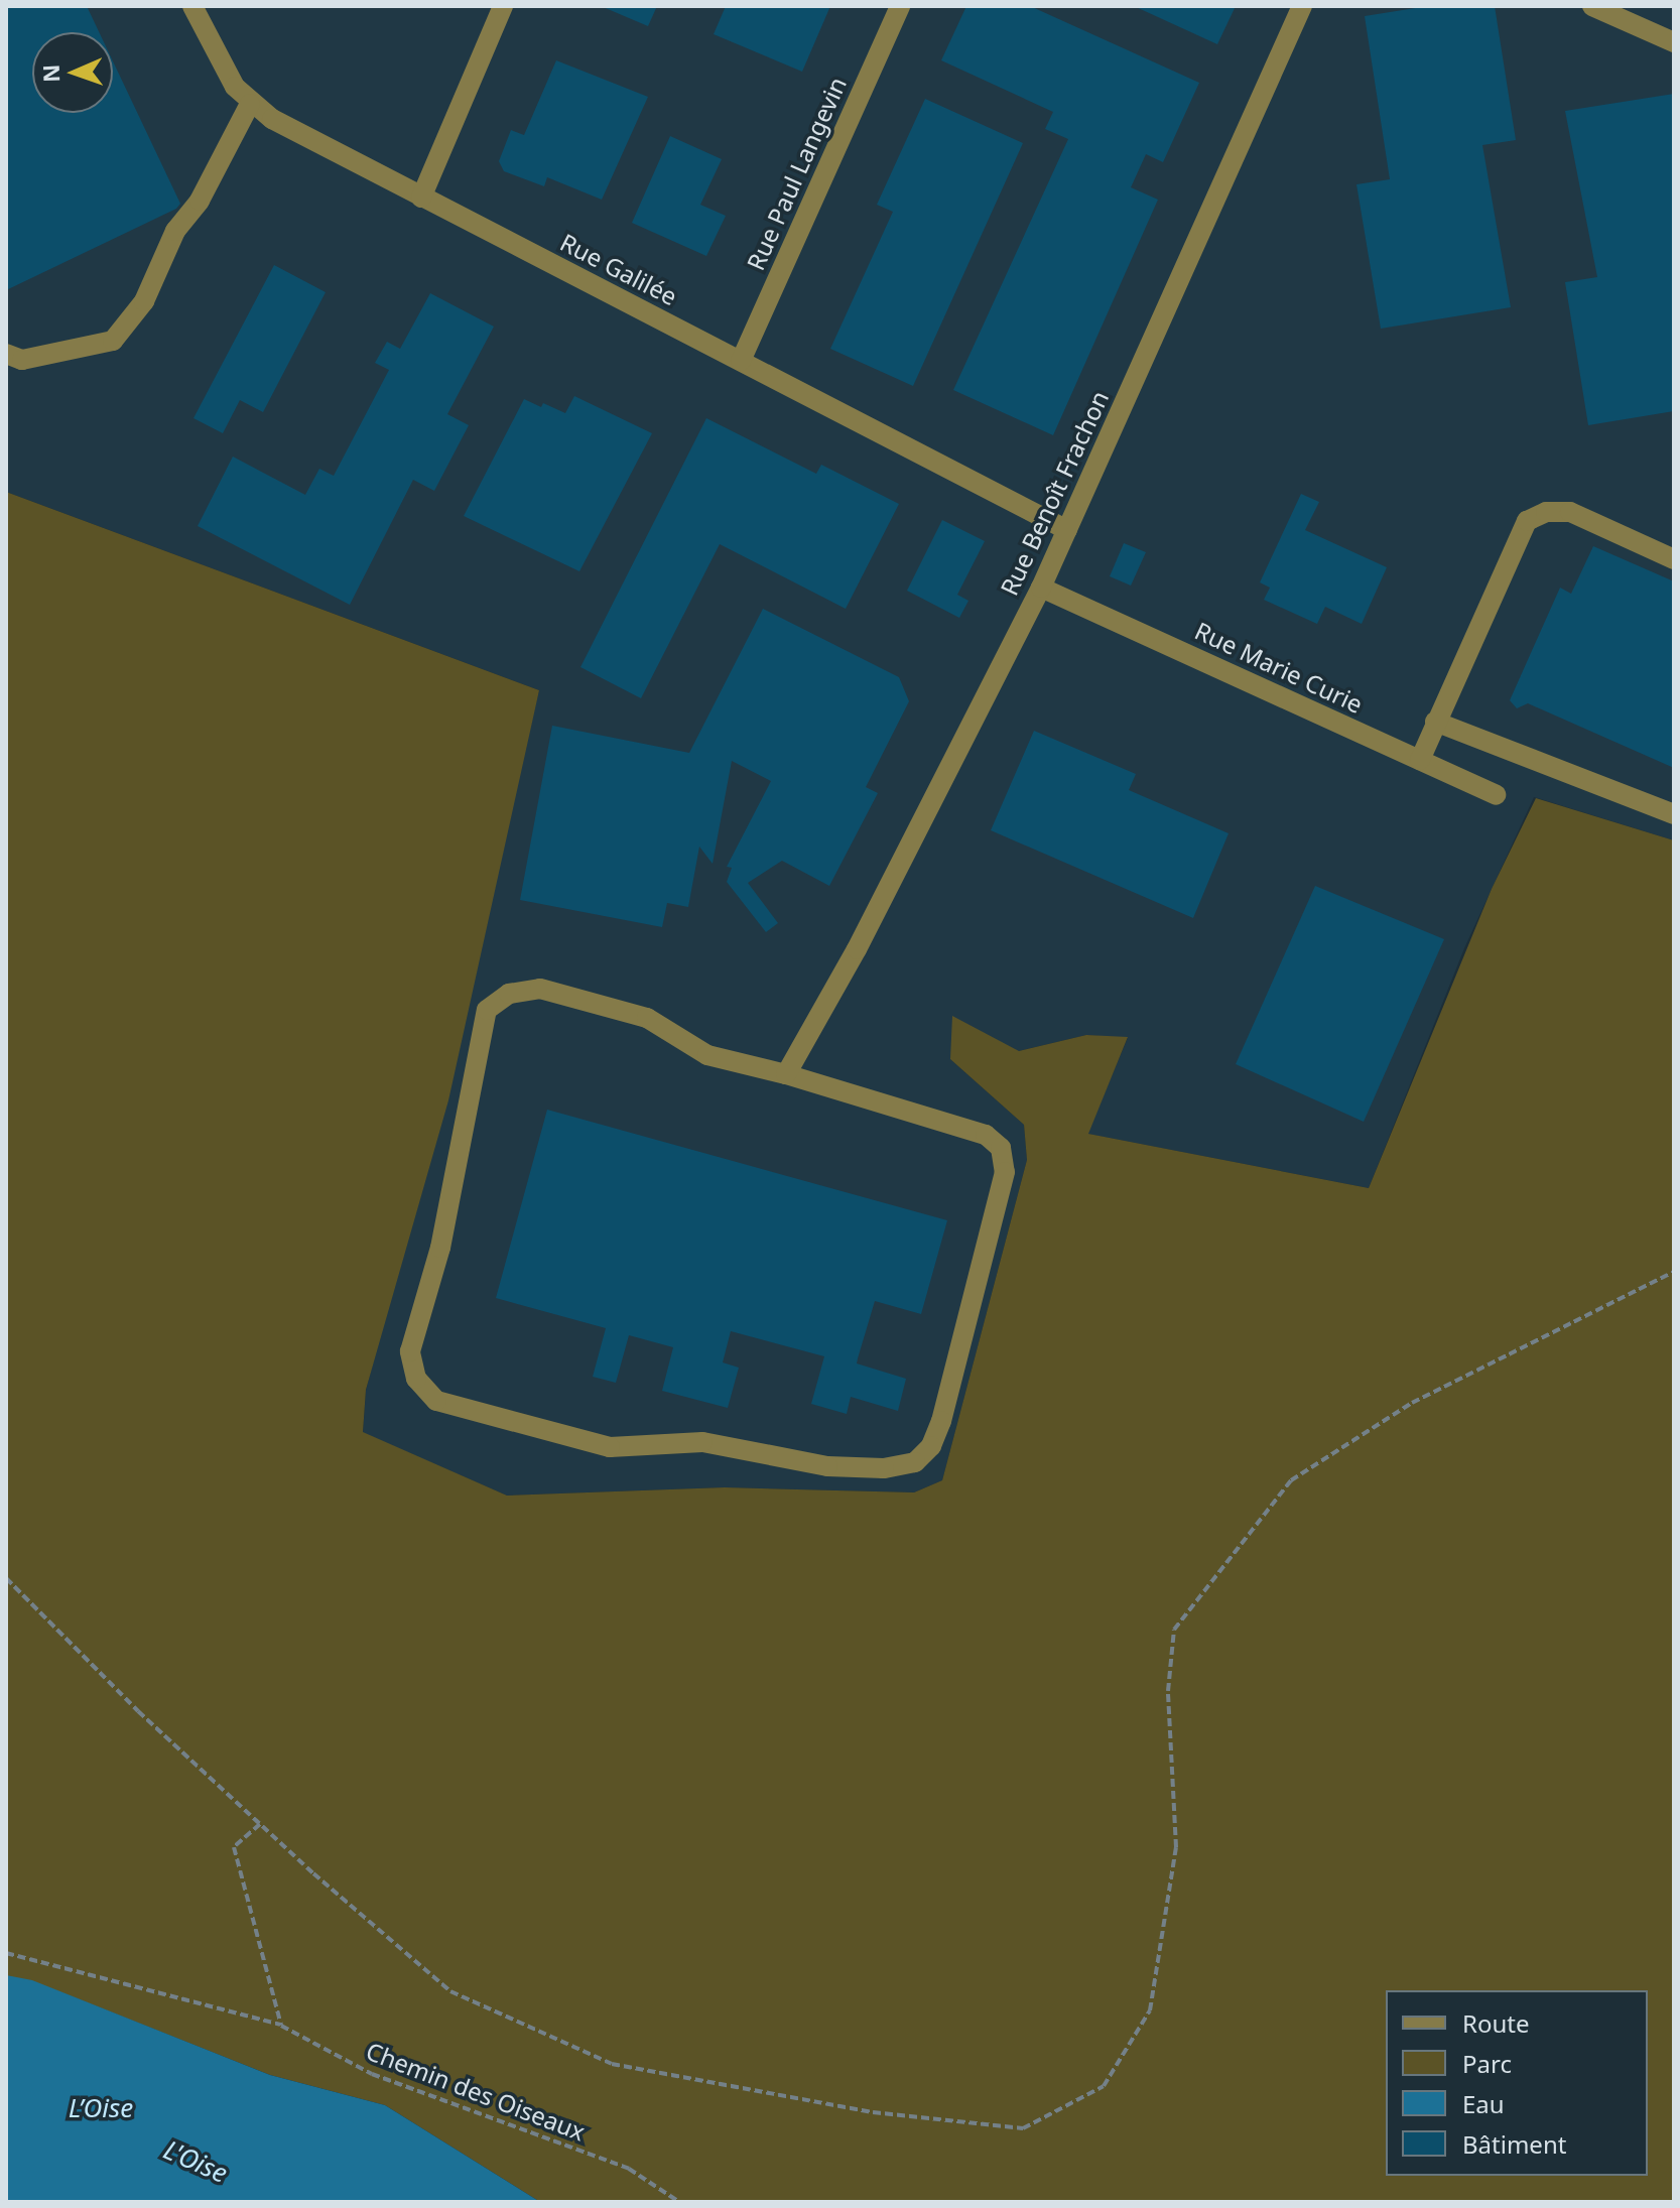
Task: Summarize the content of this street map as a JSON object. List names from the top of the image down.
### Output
{
  "streets": {
    "street": [
      "Rue Paul Langevin",
      "Rue Galilée",
      "Rue Benoît Frachon",
      "Rue Marie Curie"
    ],
    "path": ["Chemin des Oiseaux"]
  },
  "crossings": [
    ["Rue Paul Langevin", "Rue Galilée"],
    ["Rue Galilée", "Rue Benoît Frachon"],
    ["Rue Benoît Frachon", "Rue Marie Curie"]
  ],
  "water": ["L’Oise", "L'Oise"],
  "legend": [
    "Route",
    "Parc",
    "Eau",
    "Bâtiment"
  ],
  "north": "left"
}
